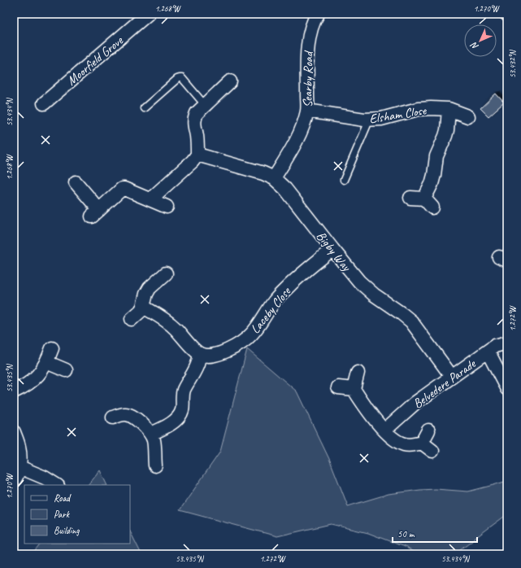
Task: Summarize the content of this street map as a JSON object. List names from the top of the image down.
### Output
{
  "streets": {
    "street": [
      "Moorfield Grove",
      "Searby Road",
      "Elsham Close",
      "Bigby Way",
      "Laceby Close",
      "Belvedere Parade"
    ]
  },
  "crossings": [
    ["Searby Road", "Elsham Close"],
    ["Searby Road", "Bigby Way"],
    ["Bigby Way", "Laceby Close"],
    ["Bigby Way", "Belvedere Parade"]
  ],
  "legend": ["Road", "Park", "Building"],
  "scale_bar": "50 m",
  "north": "bottom left",
  "coordinates": [
    "1.268°W",
    "1.270°W",
    "53.432°N",
    "53.434°N",
    "1.272°W",
    "53.435°N"
  ]
}
